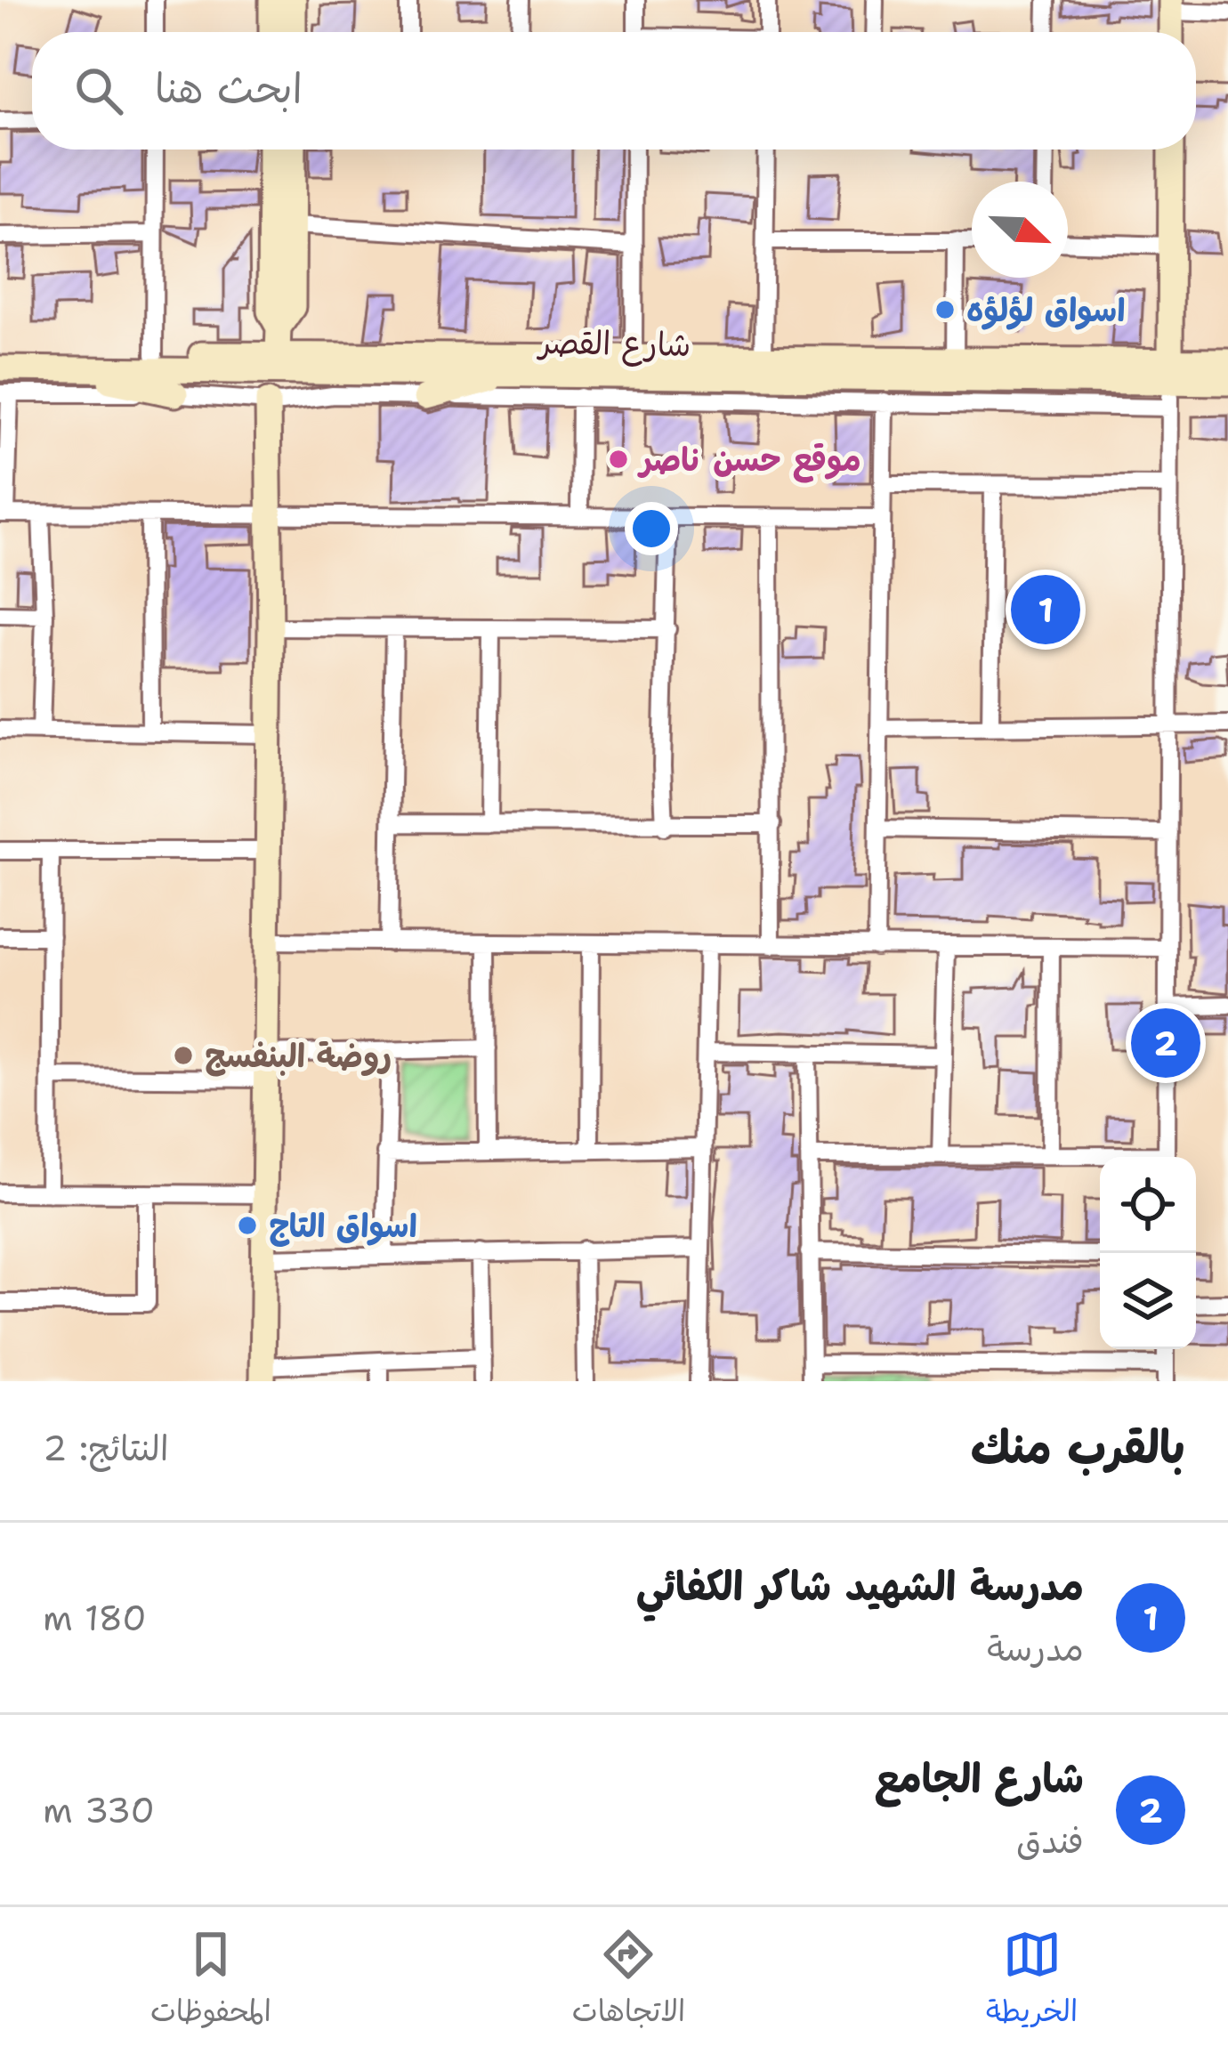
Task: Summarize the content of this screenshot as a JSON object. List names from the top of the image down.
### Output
{
  "streets": {
    "street": ["شارع القصر"]
  },
  "places": [
    "اسواق لؤلؤه",
    "موقع حسن ناصر",
    "روضة البنفسج",
    "اسواق التاج"
  ],
  "north": "bottom right",
  "page": {
    "search": "ابحث هنا",
    "pins": ["1", "2"],
    "heading": ["بالقرب منك", "النتائج: 2"],
    "list": [
      {
        "mark": "1",
        "name": "مدرسة الشهيد شاكر الكفائي",
        "note": "مدرسة",
        "value": "180 m"
      },
      {
        "mark": "2",
        "name": "شارع الجامع",
        "note": "فندق",
        "value": "330 m"
      }
    ],
    "nav": ["الخريطة", "الاتجاهات", "المحفوظات"]
  }
}
